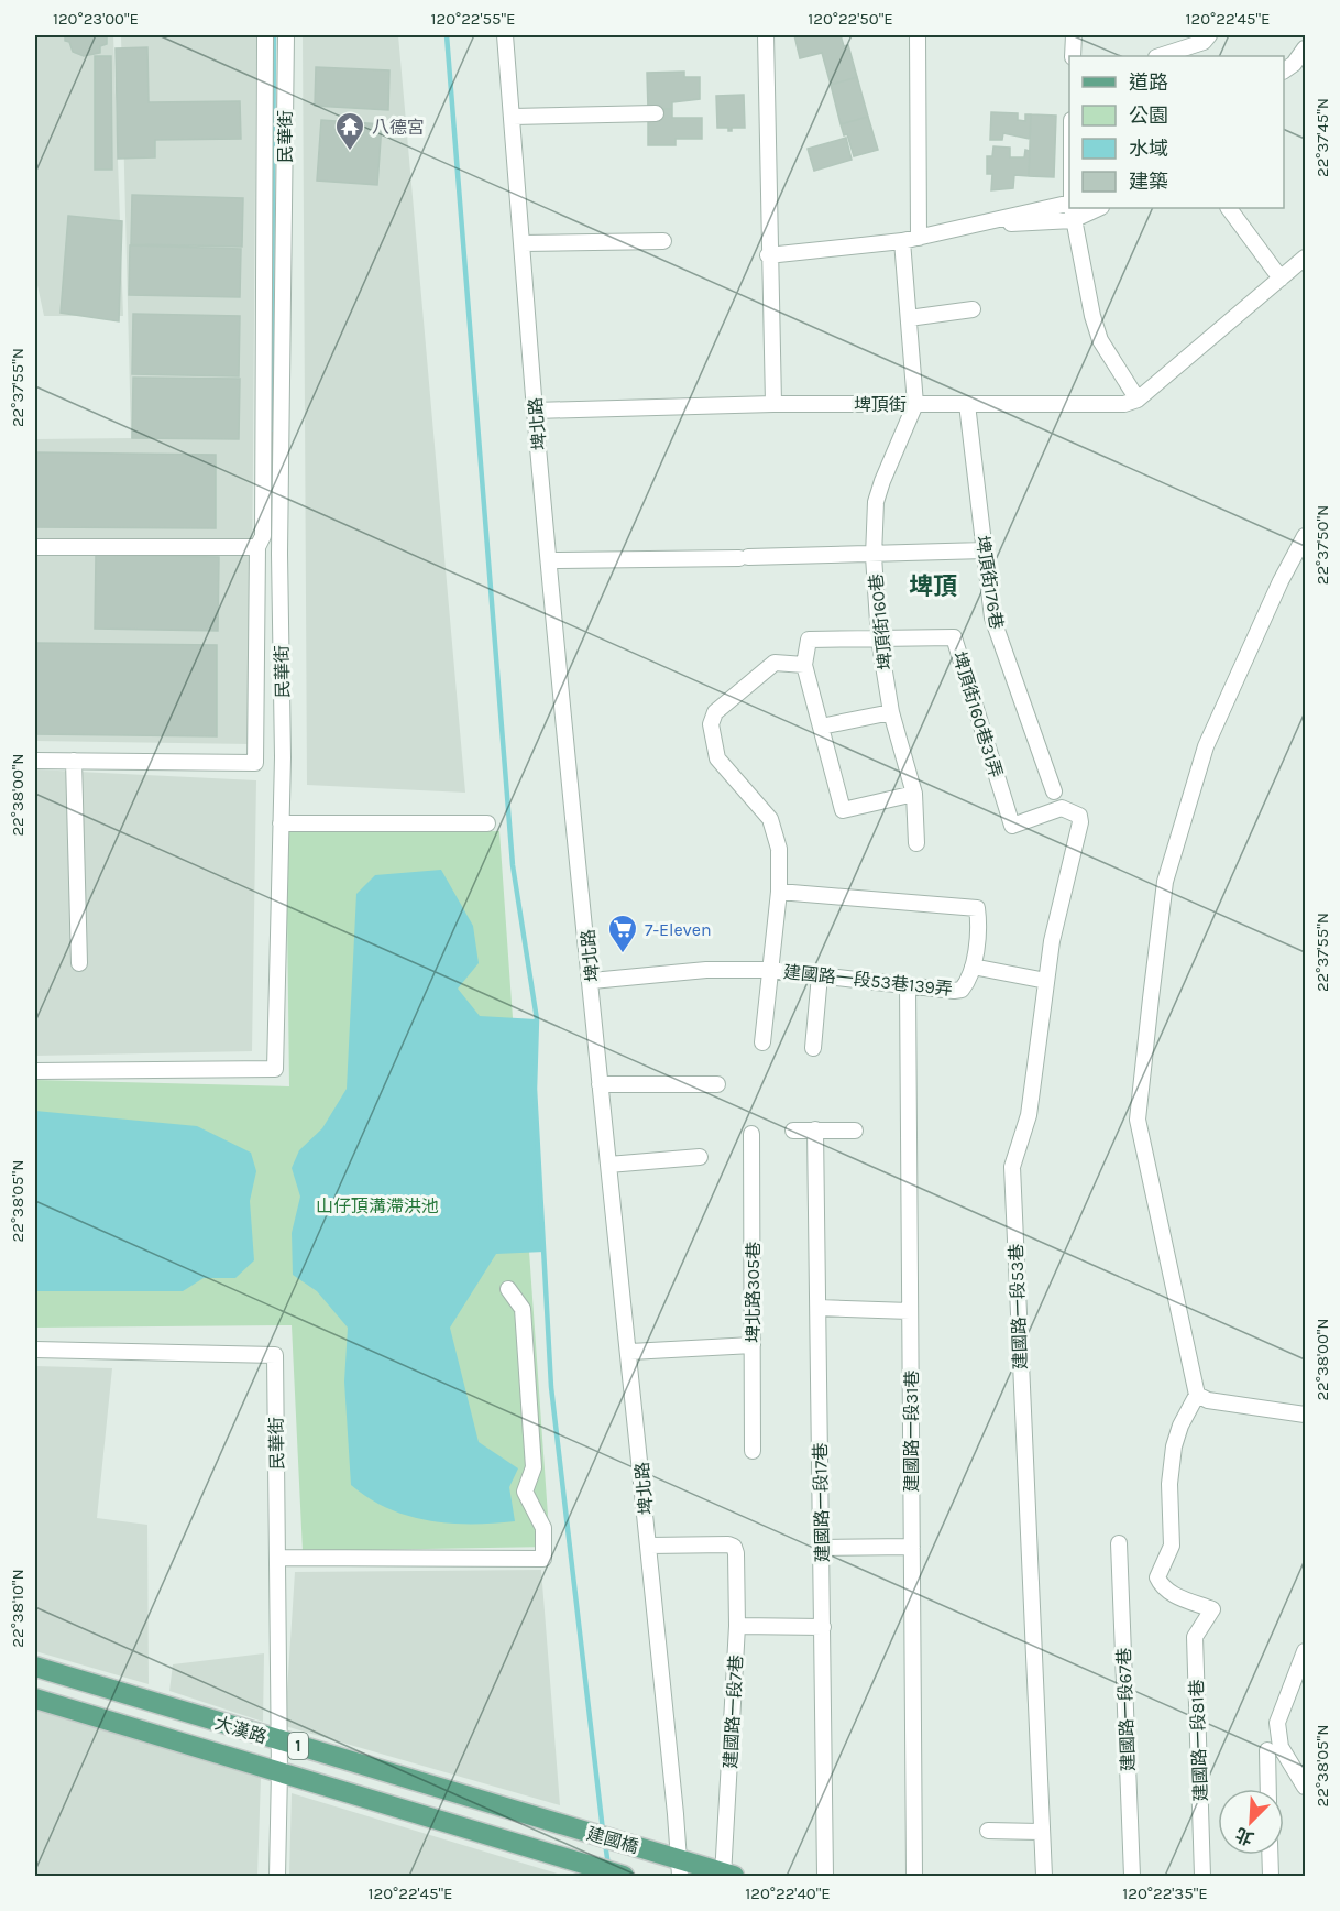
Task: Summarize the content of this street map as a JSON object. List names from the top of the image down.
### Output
{
  "streets": {
    "main road": ["大漢路", "1", "建國橋"],
    "street": [
      "民華街",
      "埤頂街",
      "埤北路",
      "埤頂街176巷",
      "埤頂街160巷",
      "埤頂街160巷31弄",
      "建國路一段53巷139弄",
      "埤北路305巷",
      "建國路一段53巷",
      "建國路一段31巷",
      "建國路一段17巷",
      "建國路一段67巷",
      "建國路一段7巷",
      "建國路一段81巷"
    ]
  },
  "crossings": [
    ["民華街", "大漢路"],
    ["埤頂街", "埤北路"],
    ["埤頂街", "埤頂街176巷"],
    ["埤頂街", "埤頂街160巷"],
    ["埤北路", "建國路一段53巷139弄"],
    ["埤北路", "建國路一段7巷"],
    ["埤北路", "1"],
    ["埤北路", "建國橋"],
    ["埤頂街160巷", "埤頂街160巷31弄"],
    ["埤頂街160巷31弄", "建國路一段53巷"],
    ["建國路一段53巷139弄", "建國路一段31巷"],
    ["建國路一段7巷", "1"],
    ["大漢路", "建國橋"],
    ["1", "建國橋"]
  ],
  "districts": ["埤頂"],
  "parks": ["山仔頂溝滯洪池"],
  "places": {
    "temple": ["八德宮"],
    "supermarket": ["7-Eleven"]
  },
  "legend": [
    "道路",
    "公園",
    "水域",
    "建築"
  ],
  "north": "bottom left",
  "coordinates": [
    "120°23'00\"E",
    "120°22'55\"E",
    "120°22'50\"E",
    "120°22'45\"E",
    "22°37'45\"N",
    "22°37'55\"N",
    "22°37'50\"N",
    "22°38'00\"N",
    "22°38'05\"N",
    "22°38'10\"N",
    "120°22'40\"E",
    "120°22'35\"E"
  ]
}
